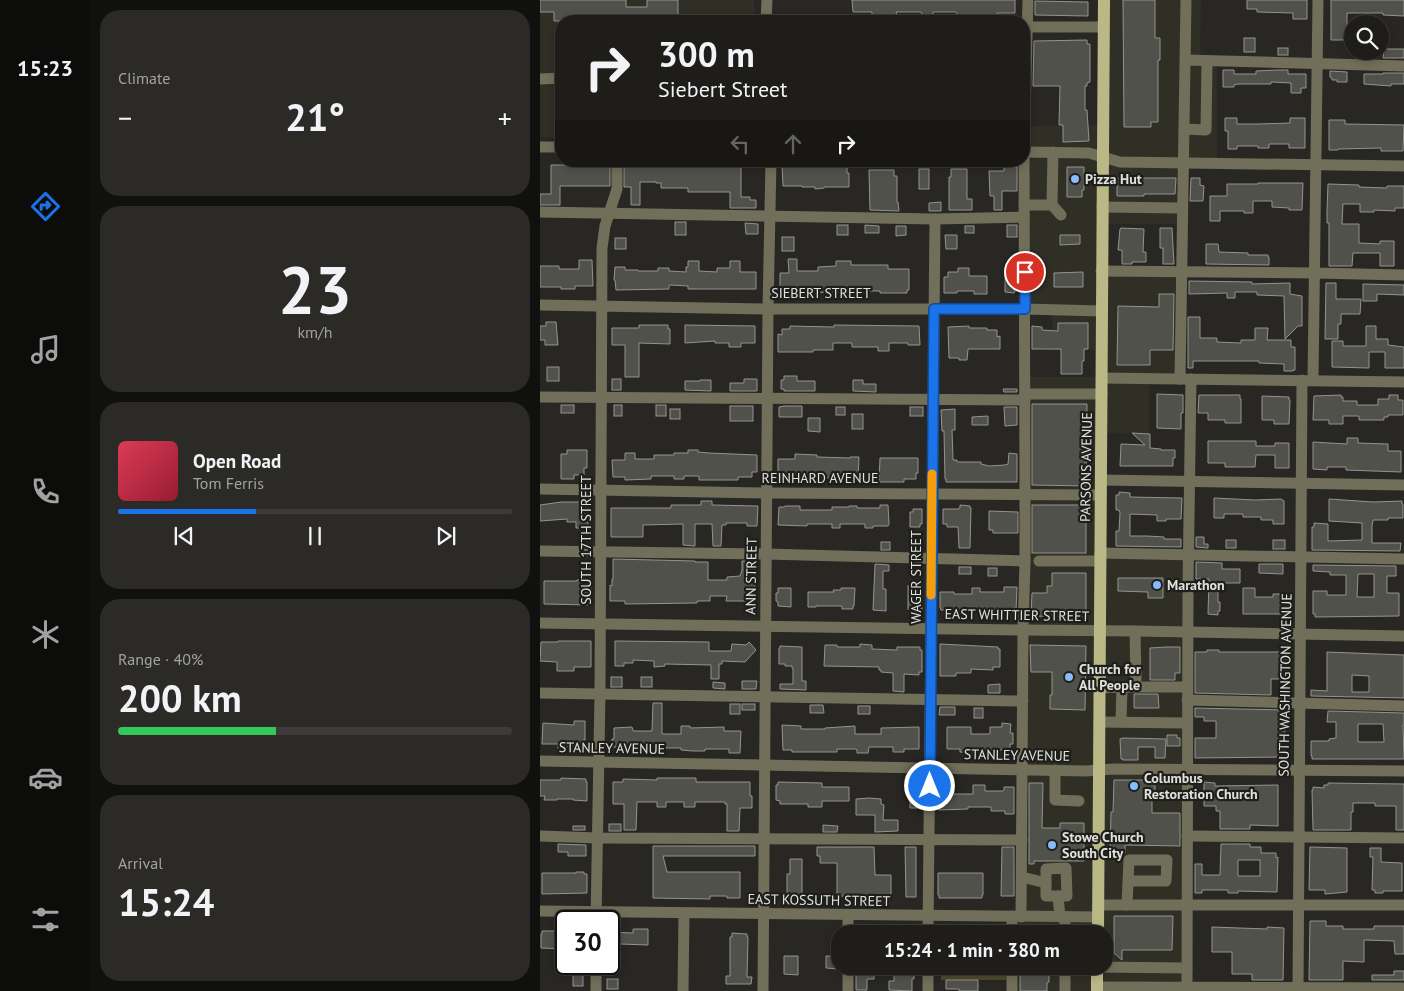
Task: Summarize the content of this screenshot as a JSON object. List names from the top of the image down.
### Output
{
  "streets": {
    "main road": ["PARSONS AVENUE"],
    "street": [
      "SIEBERT STREET",
      "REINHARD AVENUE",
      "SOUTH 17TH STREET",
      "ANN STREET",
      "WAGER STREET",
      "EAST WHITTIER STREET",
      "SOUTH WASHINGTON AVENUE",
      "STANLEY AVENUE",
      "EAST KOSSUTH STREET"
    ]
  },
  "crossings": [
    ["SIEBERT STREET", "PARSONS AVENUE"],
    ["SIEBERT STREET", "SOUTH 17TH STREET"],
    ["SIEBERT STREET", "ANN STREET"],
    ["SIEBERT STREET", "WAGER STREET"],
    ["PARSONS AVENUE", "REINHARD AVENUE"],
    ["PARSONS AVENUE", "EAST WHITTIER STREET"],
    ["PARSONS AVENUE", "STANLEY AVENUE"],
    ["PARSONS AVENUE", "EAST KOSSUTH STREET"],
    ["REINHARD AVENUE", "SOUTH 17TH STREET"],
    ["REINHARD AVENUE", "ANN STREET"],
    ["REINHARD AVENUE", "WAGER STREET"],
    ["SOUTH 17TH STREET", "EAST WHITTIER STREET"],
    ["SOUTH 17TH STREET", "STANLEY AVENUE"],
    ["ANN STREET", "EAST WHITTIER STREET"],
    ["ANN STREET", "STANLEY AVENUE"],
    ["ANN STREET", "EAST KOSSUTH STREET"],
    ["WAGER STREET", "EAST WHITTIER STREET"],
    ["WAGER STREET", "STANLEY AVENUE"],
    ["WAGER STREET", "EAST KOSSUTH STREET"],
    ["EAST WHITTIER STREET", "SOUTH WASHINGTON AVENUE"],
    ["SOUTH WASHINGTON AVENUE", "STANLEY AVENUE"],
    ["SOUTH WASHINGTON AVENUE", "EAST KOSSUTH STREET"]
  ],
  "places": [
    "Pizza Hut",
    "Marathon",
    "Church for All People",
    "Columbus Restoration Church",
    "Stowe Church South City"
  ],
  "page": {
    "tabs": "15:23",
    "tile": [
      "Climate",
      ["23", "km/h"],
      ["Range · 40%", "200 km"],
      ["Arrival", "15:24"]
    ],
    "turn": ["300 m", "Siebert Street"],
    "heat": ["−", "21°", "+"],
    "song": ["Open Road", "Tom Ferris"],
    "limit": "30",
    "trip": "15:24 · 1 min · 380 m"
  }
}
